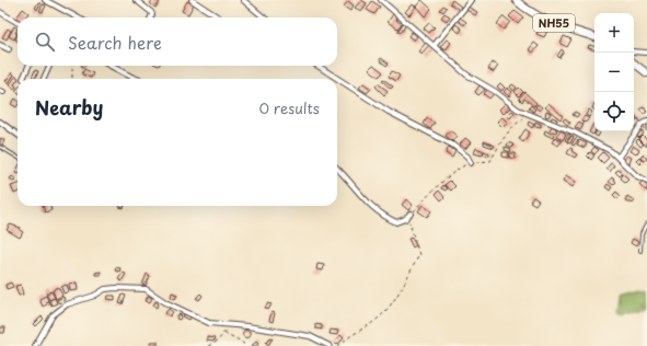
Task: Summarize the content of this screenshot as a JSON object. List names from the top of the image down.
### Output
{
  "streets": {
    "main road": ["NH55"]
  },
  "page": {
    "map_buttons": ["+", "−"],
    "search": "Search here",
    "heading": ["Nearby", "0 results"]
  }
}
